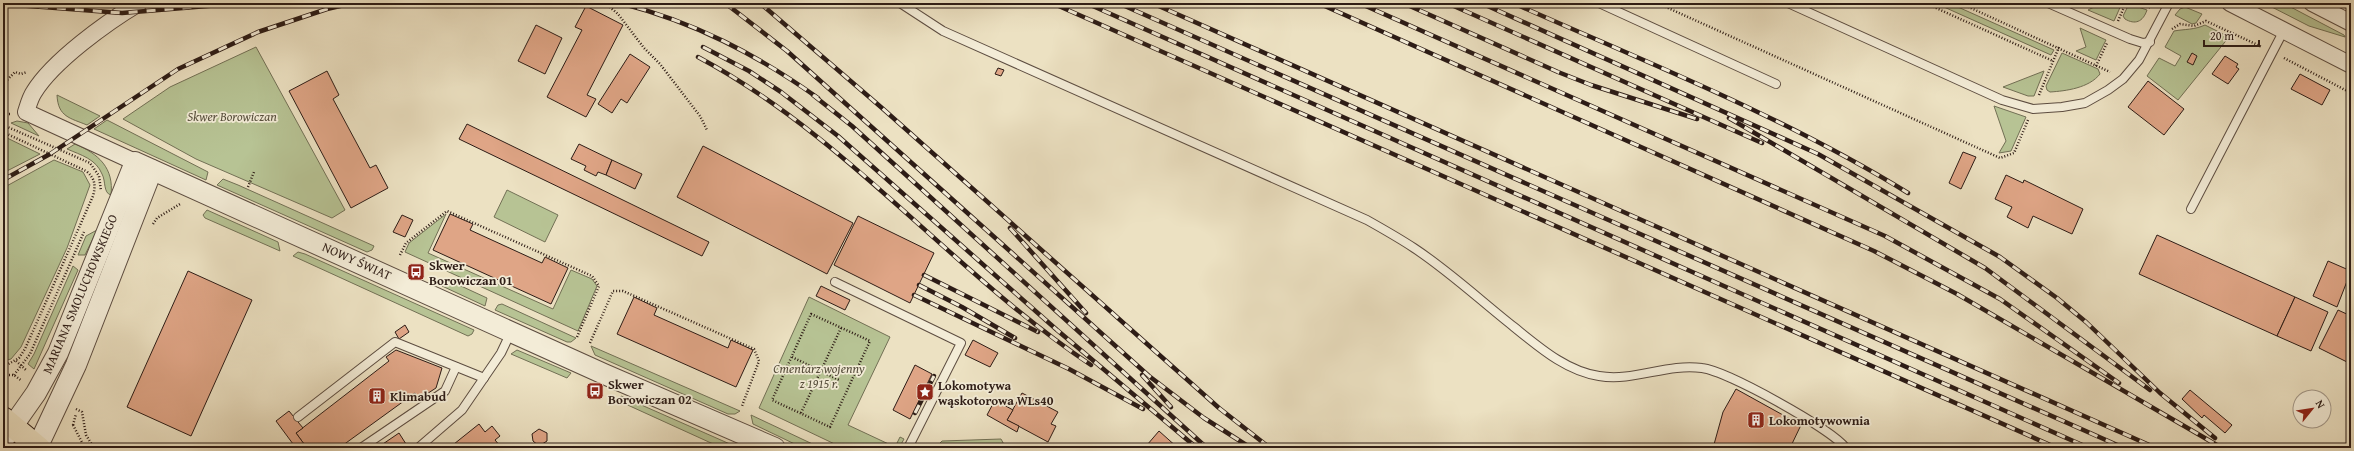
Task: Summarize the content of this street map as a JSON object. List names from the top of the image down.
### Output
{
  "streets": {
    "street": ["NOWY ŚWIAT", "MARIANA SMOLUCHOWSKIEGO"]
  },
  "crossings": [
    ["NOWY ŚWIAT", "MARIANA SMOLUCHOWSKIEGO"]
  ],
  "parks": ["Skwer Borowiczan", "Cmentarz wojenny z 1915 r."],
  "places": {
    "bus stop": ["Skwer Borowiczan 01", "Skwer Borowiczan 02"],
    "place": ["Lokomotywa wąskotorowa WLs40"],
    "building": ["Klimabud", "Lokomotywownia"]
  },
  "scale_bar": "20 m",
  "north": "top right"
}
